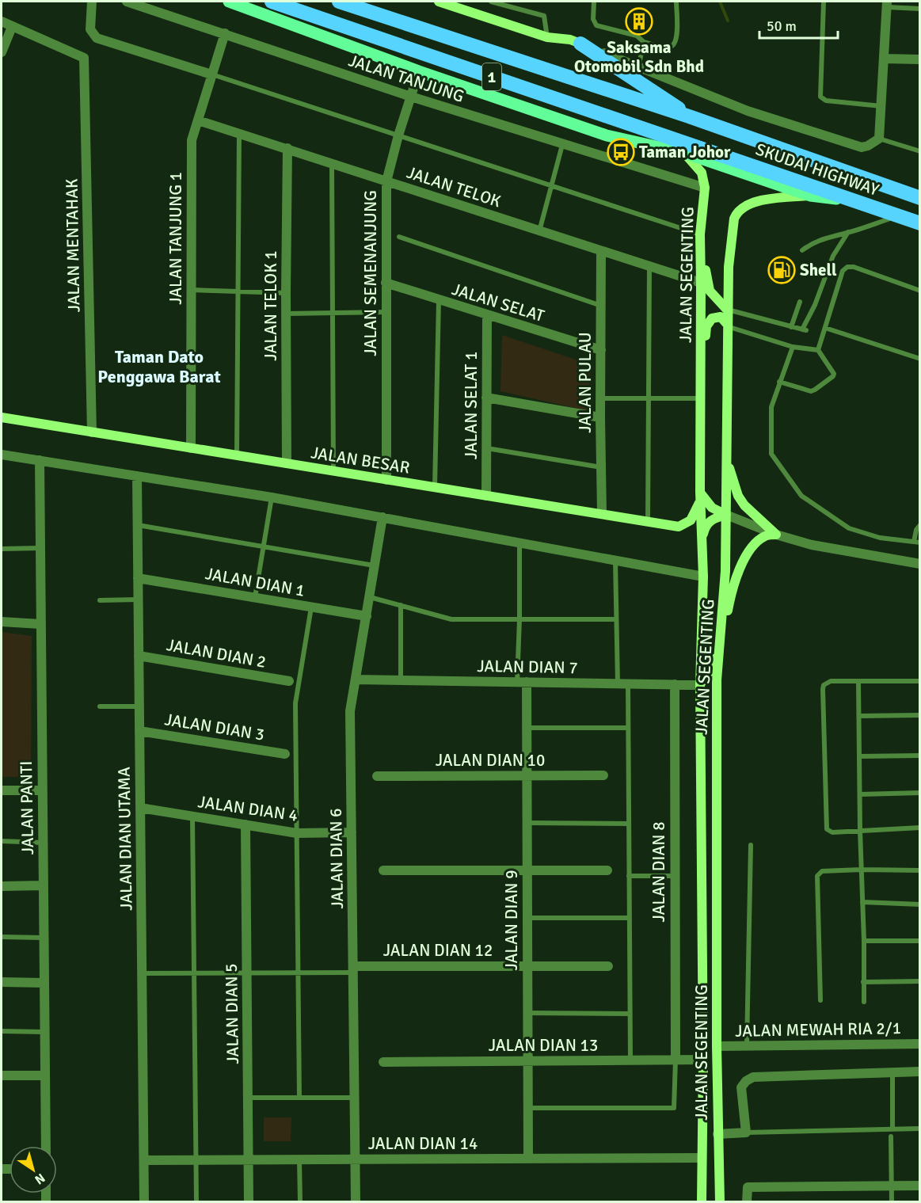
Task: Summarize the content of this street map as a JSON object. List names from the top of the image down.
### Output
{
  "streets": {
    "highway": ["1", "SKUDAI HIGHWAY"],
    "street": [
      "JALAN TANJUNG",
      "JALAN TELOK",
      "JALAN TANJUNG 1",
      "JALAN MENTAHAK",
      "JALAN SEMENANJUNG",
      "JALAN SEGENTING",
      "JALAN SELAT",
      "JALAN TELOK 1",
      "JALAN PULAU",
      "JALAN SELAT 1",
      "JALAN BESAR",
      "JALAN DIAN 1",
      "JALAN DIAN 2",
      "JALAN DIAN 7",
      "JALAN DIAN 3",
      "JALAN DIAN 10",
      "JALAN PANTI",
      "JALAN DIAN 4",
      "JALAN DIAN UTAMA",
      "JALAN DIAN 6",
      "JALAN DIAN 8",
      "JALAN DIAN 9",
      "JALAN DIAN 12",
      "JALAN DIAN 5",
      "JALAN MEWAH RIA 2/1",
      "JALAN DIAN 13",
      "JALAN DIAN 14"
    ]
  },
  "crossings": [
    ["JALAN TANJUNG", "JALAN TANJUNG 1"],
    ["JALAN TANJUNG", "JALAN SEMENANJUNG"],
    ["JALAN TANJUNG", "JALAN SEGENTING"],
    ["JALAN TELOK", "JALAN TANJUNG 1"],
    ["JALAN TELOK", "JALAN SEMENANJUNG"],
    ["JALAN TELOK", "JALAN SEGENTING"],
    ["JALAN TELOK", "JALAN TELOK 1"],
    ["JALAN TELOK", "JALAN PULAU"],
    ["JALAN TANJUNG 1", "JALAN BESAR"],
    ["JALAN MENTAHAK", "JALAN BESAR"],
    ["JALAN SEMENANJUNG", "JALAN SELAT"],
    ["JALAN SEMENANJUNG", "JALAN BESAR"],
    ["JALAN SEGENTING", "JALAN BESAR"],
    ["JALAN SEGENTING", "JALAN DIAN 7"],
    ["JALAN SEGENTING", "JALAN MEWAH RIA 2/1"],
    ["JALAN SEGENTING", "JALAN DIAN 13"],
    ["JALAN SEGENTING", "JALAN DIAN 14"],
    ["JALAN SELAT", "JALAN PULAU"],
    ["JALAN SELAT", "JALAN SELAT 1"],
    ["JALAN TELOK 1", "JALAN BESAR"],
    ["JALAN PULAU", "JALAN BESAR"],
    ["JALAN SELAT 1", "JALAN BESAR"],
    ["JALAN DIAN 1", "JALAN DIAN UTAMA"],
    ["JALAN DIAN 1", "JALAN DIAN 6"],
    ["JALAN DIAN 2", "JALAN DIAN UTAMA"],
    ["JALAN DIAN 7", "JALAN DIAN 6"],
    ["JALAN DIAN 7", "JALAN DIAN 8"],
    ["JALAN DIAN 7", "JALAN DIAN 9"],
    ["JALAN DIAN 3", "JALAN DIAN UTAMA"],
    ["JALAN DIAN 10", "JALAN DIAN 9"],
    ["JALAN DIAN 4", "JALAN DIAN UTAMA"],
    ["JALAN DIAN 4", "JALAN DIAN 6"],
    ["JALAN DIAN 4", "JALAN DIAN 5"],
    ["JALAN DIAN UTAMA", "JALAN DIAN 14"],
    ["JALAN DIAN 6", "JALAN DIAN 12"],
    ["JALAN DIAN 6", "JALAN DIAN 14"],
    ["JALAN DIAN 8", "JALAN DIAN 13"],
    ["JALAN DIAN 9", "JALAN DIAN 12"],
    ["JALAN DIAN 9", "JALAN DIAN 13"],
    ["JALAN DIAN 9", "JALAN DIAN 14"],
    ["JALAN DIAN 5", "JALAN DIAN 14"]
  ],
  "districts": ["Taman Dato Penggawa Barat"],
  "places": {
    "building": ["Saksama Otomobil Sdn Bhd"],
    "bus stop": ["Taman Johor"],
    "fuel station": ["Shell"]
  },
  "scale_bar": "50 m",
  "north": "bottom right"
}
